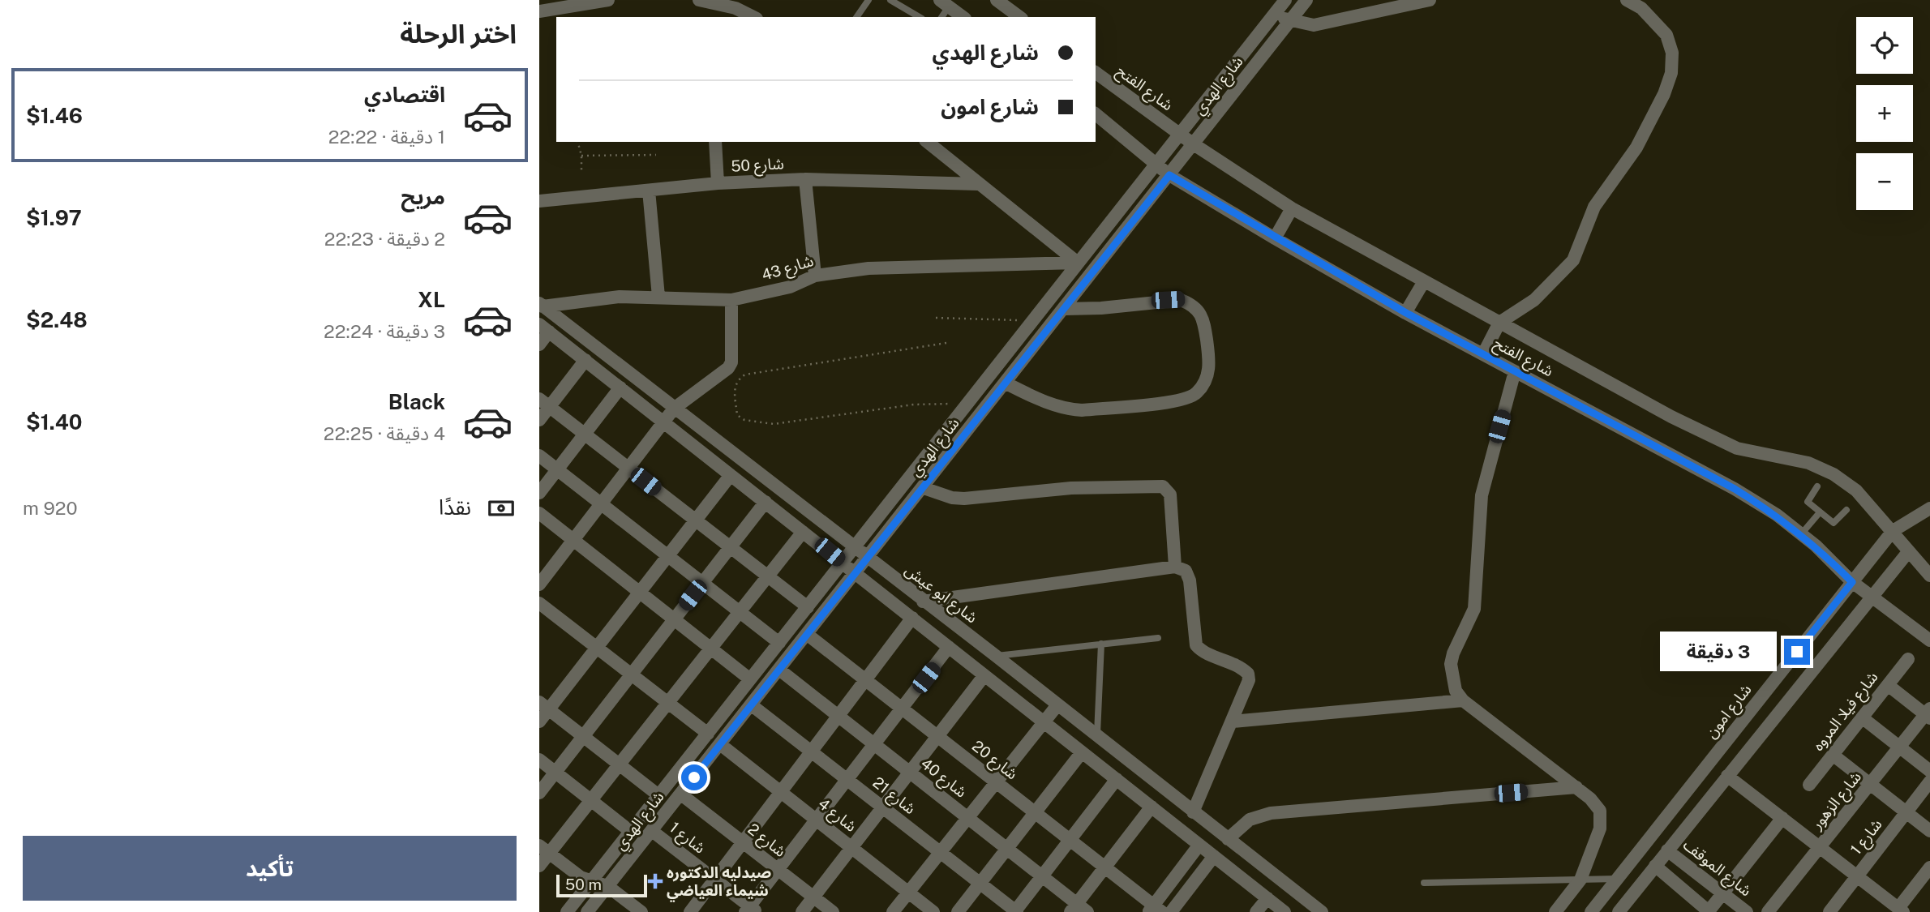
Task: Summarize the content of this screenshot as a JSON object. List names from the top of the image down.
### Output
{
  "streets": {
    "street": [
      "شارع الهدي",
      "شارع الفتح",
      "شارع 50",
      "شارع 43",
      "شارع ابو عيش",
      "شارع امون",
      "شارع فيلا المروه",
      "شارع 20",
      "شارع 40",
      "شارع 21",
      "شارع الزهور",
      "شارع 4",
      "شارع 1",
      "شارع 2",
      "شارع الموقف"
    ]
  },
  "crossings": [
    ["شارع الهدي", "شارع الفتح"],
    ["شارع الهدي", "شارع 43"],
    ["شارع الهدي", "شارع ابو عيش"],
    ["شارع الهدي", "شارع 20"],
    ["شارع الهدي", "شارع 40"],
    ["شارع الهدي", "شارع 21"],
    ["شارع الهدي", "شارع 4"],
    ["شارع الهدي", "شارع 1"],
    ["شارع الهدي", "شارع 2"],
    ["شارع الفتح", "شارع امون"],
    ["شارع 43", "شارع ابو عيش"]
  ],
  "places": {
    "health": ["صيدليه الدكتوره شيماء العياضي"]
  },
  "scale_bar": "50 m",
  "page": {
    "heading": "اختر الرحلة",
    "map_buttons": ["+", "−"],
    "banner": ["شارع الهدي", "شارع امون"],
    "list": [
      {
        "name": "اقتصادي",
        "note": "1 دقيقة · 22:22",
        "value": "$1.46"
      },
      {
        "name": "مريح",
        "note": "2 دقيقة · 22:23",
        "value": "$1.97"
      },
      {
        "name": "XL",
        "note": "3 دقيقة · 22:24",
        "value": "$2.48"
      },
      {
        "name": "Black",
        "note": "4 دقيقة · 22:25",
        "value": "$1.40"
      }
    ],
    "pay": ["نقدًا", "920 m"],
    "bubble": "3 دقيقة",
    "buttons": "تأكيد",
    "scale": "50 m"
  }
}
